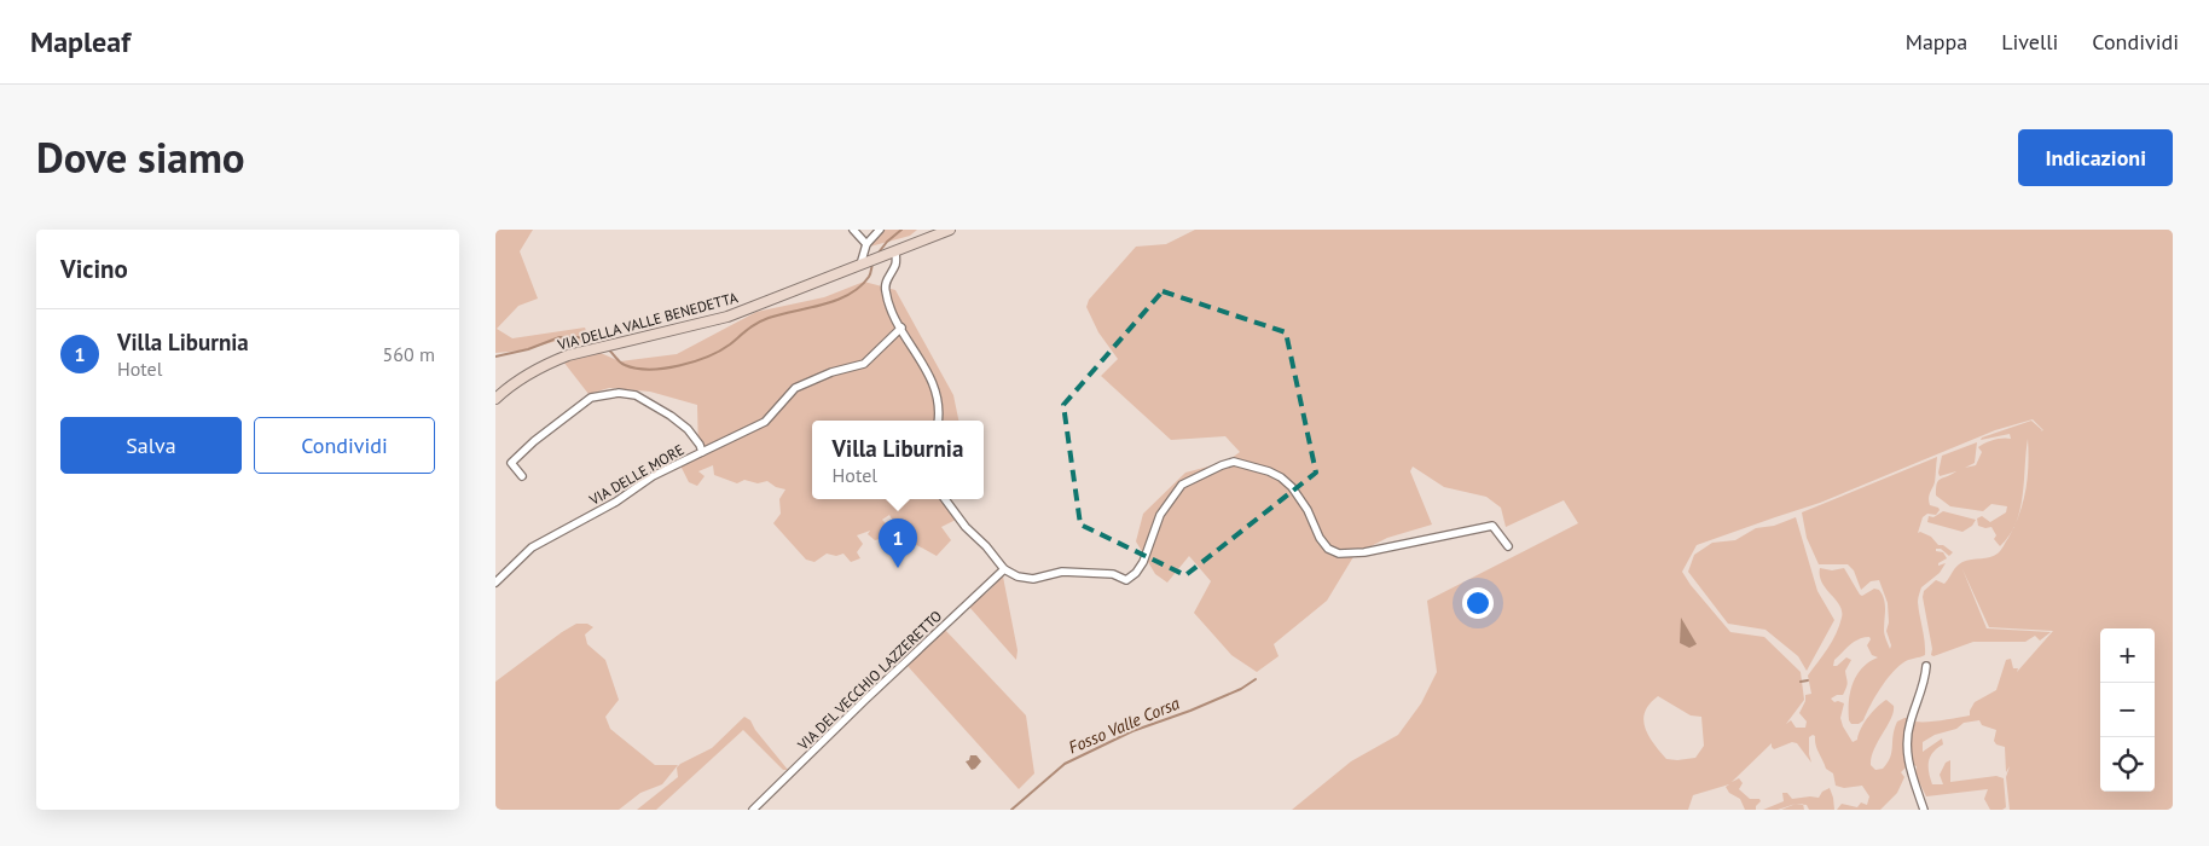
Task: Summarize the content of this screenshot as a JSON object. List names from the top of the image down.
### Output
{
  "streets": {
    "main road": ["VIA DELLA VALLE BENEDETTA"],
    "street": ["VIA DELLE MORE", "VIA DEL VECCHIO LAZZERETTO"]
  },
  "water": ["Fosso Valle Corsa"],
  "page": {
    "header": "Mapleaf",
    "nav": ["Mappa", "Livelli", "Condividi"],
    "title": "Dove siamo",
    "buttons": [
      "Indicazioni",
      ["Salva", "Condividi"]
    ],
    "heading": "Vicino",
    "list": [
      {
        "mark": "1",
        "name": "Villa Liburnia",
        "note": "Hotel",
        "value": "560 m"
      }
    ],
    "popup": ["Villa Liburnia", "Hotel"],
    "pins": "1",
    "map_buttons": ["+", "−"]
  }
}
